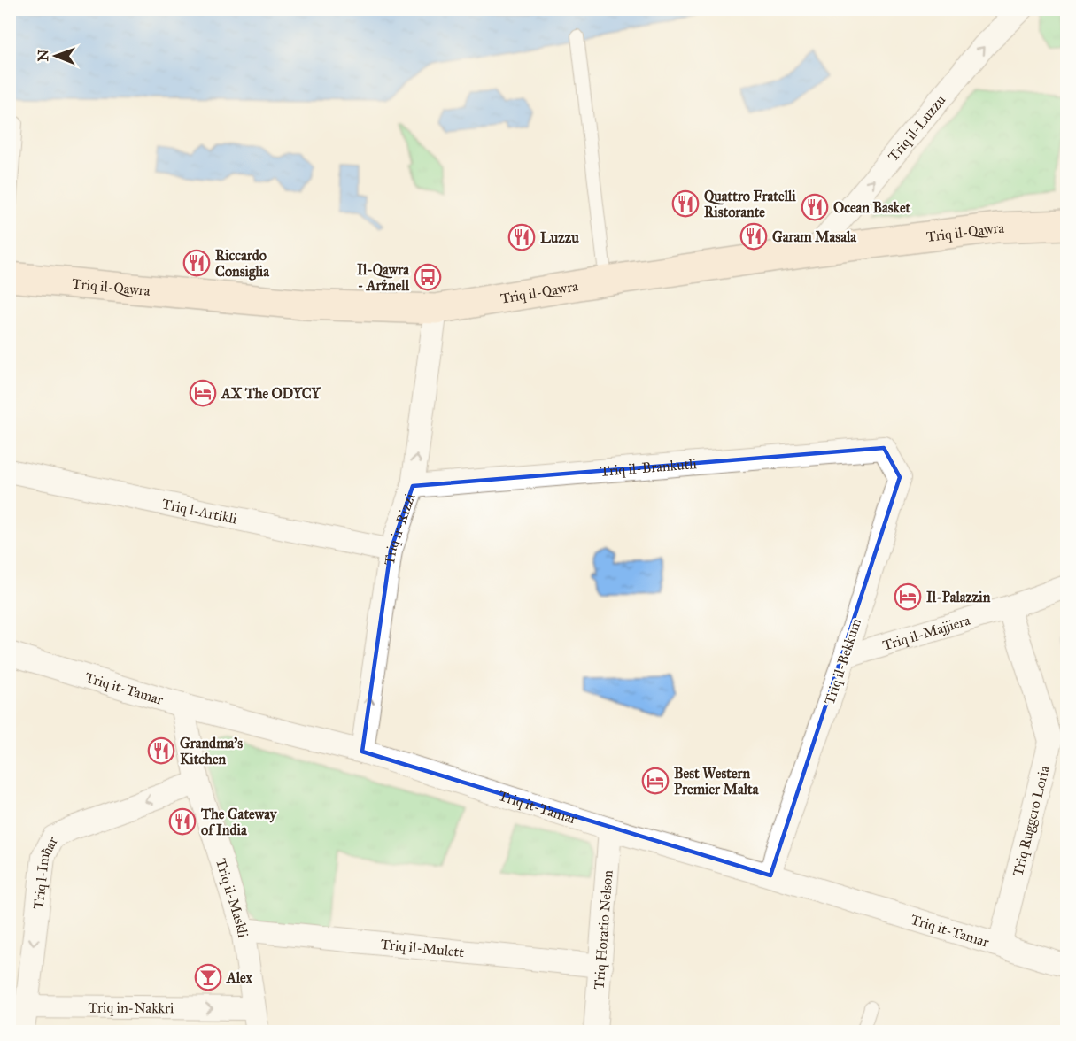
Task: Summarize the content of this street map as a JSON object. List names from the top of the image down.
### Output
{
  "streets": {
    "street": [
      "Triq il-Luzzu",
      "Triq il-Qawra",
      "Triq il-Brankutli",
      "Triq l-Artikli",
      "Triq ir-Rizzi",
      "Triq il-Majjiera",
      "Triq il-Bekkum",
      "Triq it-Tamar",
      "Triq Ruggero Loria",
      "Triq l-Imħar",
      "Triq il-Maskli",
      "Triq Horatio Nelson",
      "Triq il-Mulett",
      "Triq in-Nakkri"
    ]
  },
  "crossings": [
    ["Triq il-Luzzu", "Triq il-Qawra"],
    ["Triq il-Qawra", "Triq ir-Rizzi"],
    ["Triq il-Brankutli", "Triq ir-Rizzi"],
    ["Triq il-Brankutli", "Triq il-Bekkum"],
    ["Triq l-Artikli", "Triq ir-Rizzi"],
    ["Triq ir-Rizzi", "Triq it-Tamar"],
    ["Triq il-Majjiera", "Triq il-Bekkum"],
    ["Triq il-Majjiera", "Triq Ruggero Loria"],
    ["Triq il-Bekkum", "Triq it-Tamar"],
    ["Triq it-Tamar", "Triq Ruggero Loria"],
    ["Triq it-Tamar", "Triq il-Maskli"],
    ["Triq it-Tamar", "Triq Horatio Nelson"],
    ["Triq l-Imħar", "Triq il-Maskli"],
    ["Triq l-Imħar", "Triq in-Nakkri"],
    ["Triq il-Maskli", "Triq il-Mulett"],
    ["Triq il-Maskli", "Triq in-Nakkri"],
    ["Triq Horatio Nelson", "Triq il-Mulett"]
  ],
  "one_way": [
    "Triq il-Luzzu",
    "Triq ir-Rizzi",
    "Triq l-Imħar",
    "Triq in-Nakkri"
  ],
  "places": {
    "restaurant": [
      "Quattro Fratelli Ristorante",
      "Ocean Basket",
      "Garam Masala",
      "Luzzu",
      "Riccardo Consiglia",
      "Grandma's Kitchen",
      "The Gateway of India"
    ],
    "bus stop": ["Il-Qawra - Arżnell"],
    "hotel": ["AX The ODYCY", "Il-Palazzin", "Best Western Premier Malta"],
    "bar": ["Alex"]
  },
  "north": "left"
}
